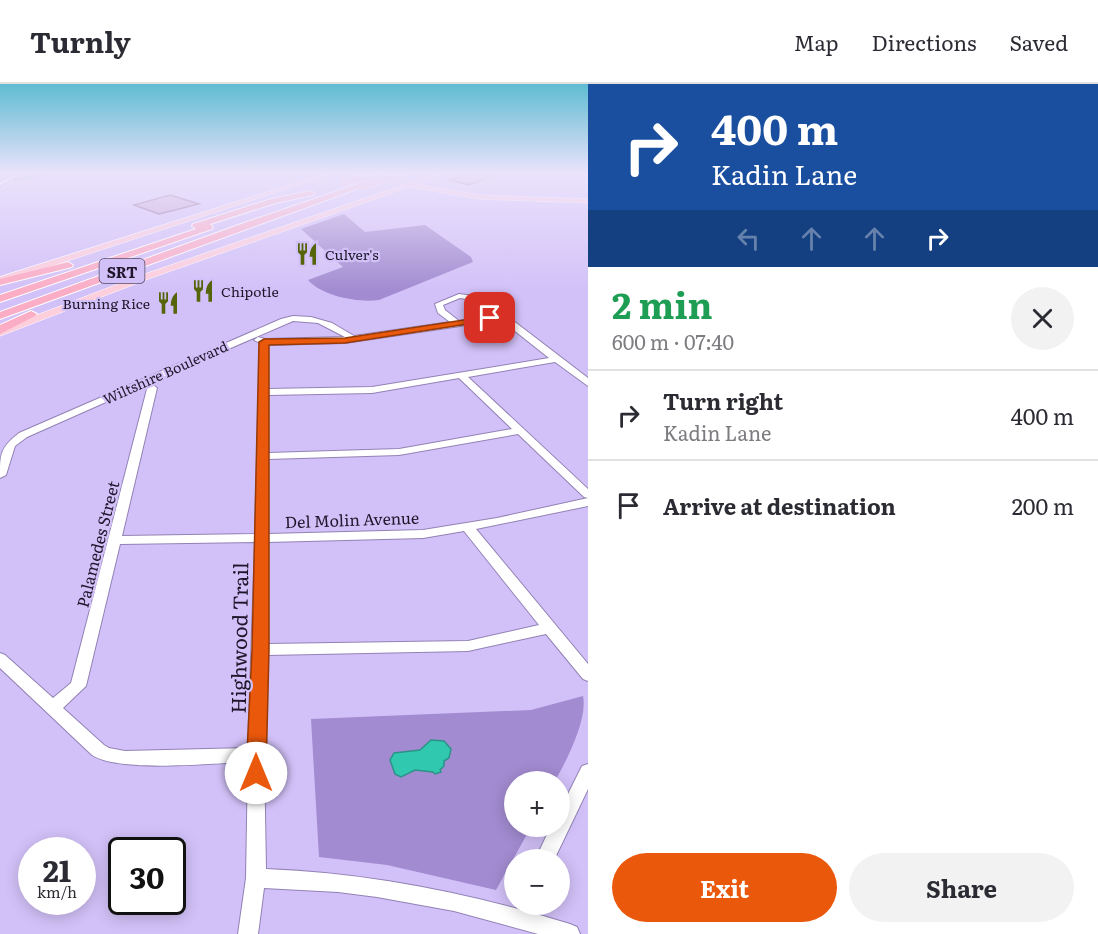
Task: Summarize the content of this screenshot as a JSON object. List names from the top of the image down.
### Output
{
  "streets": {
    "highway": ["SRT"],
    "street": [
      "Wiltshire Boulevard",
      "Del Molin Avenue",
      "Palamedes Street",
      "Highwood Trail"
    ]
  },
  "crossings": [
    ["Wiltshire Boulevard", "Palamedes Street"],
    ["Del Molin Avenue", "Palamedes Street"],
    ["Del Molin Avenue", "Highwood Trail"]
  ],
  "places": {
    "restaurant": ["Culver's", "Chipotle", "Burning Rice"]
  },
  "page": {
    "header": "Turnly",
    "nav": ["Map", "Directions", "Saved"],
    "turn": ["400 m", "Kadin Lane"],
    "heading": ["2 min", "600 m · 07:40"],
    "list": [
      {
        "name": "Turn right",
        "note": "Kadin Lane",
        "value": "400 m"
      },
      {
        "name": "Arrive at destination",
        "value": "200 m"
      }
    ],
    "map_buttons": ["+", "−"],
    "speed": "21 km/h",
    "limit": "30",
    "buttons": ["Exit", "Share"]
  }
}
